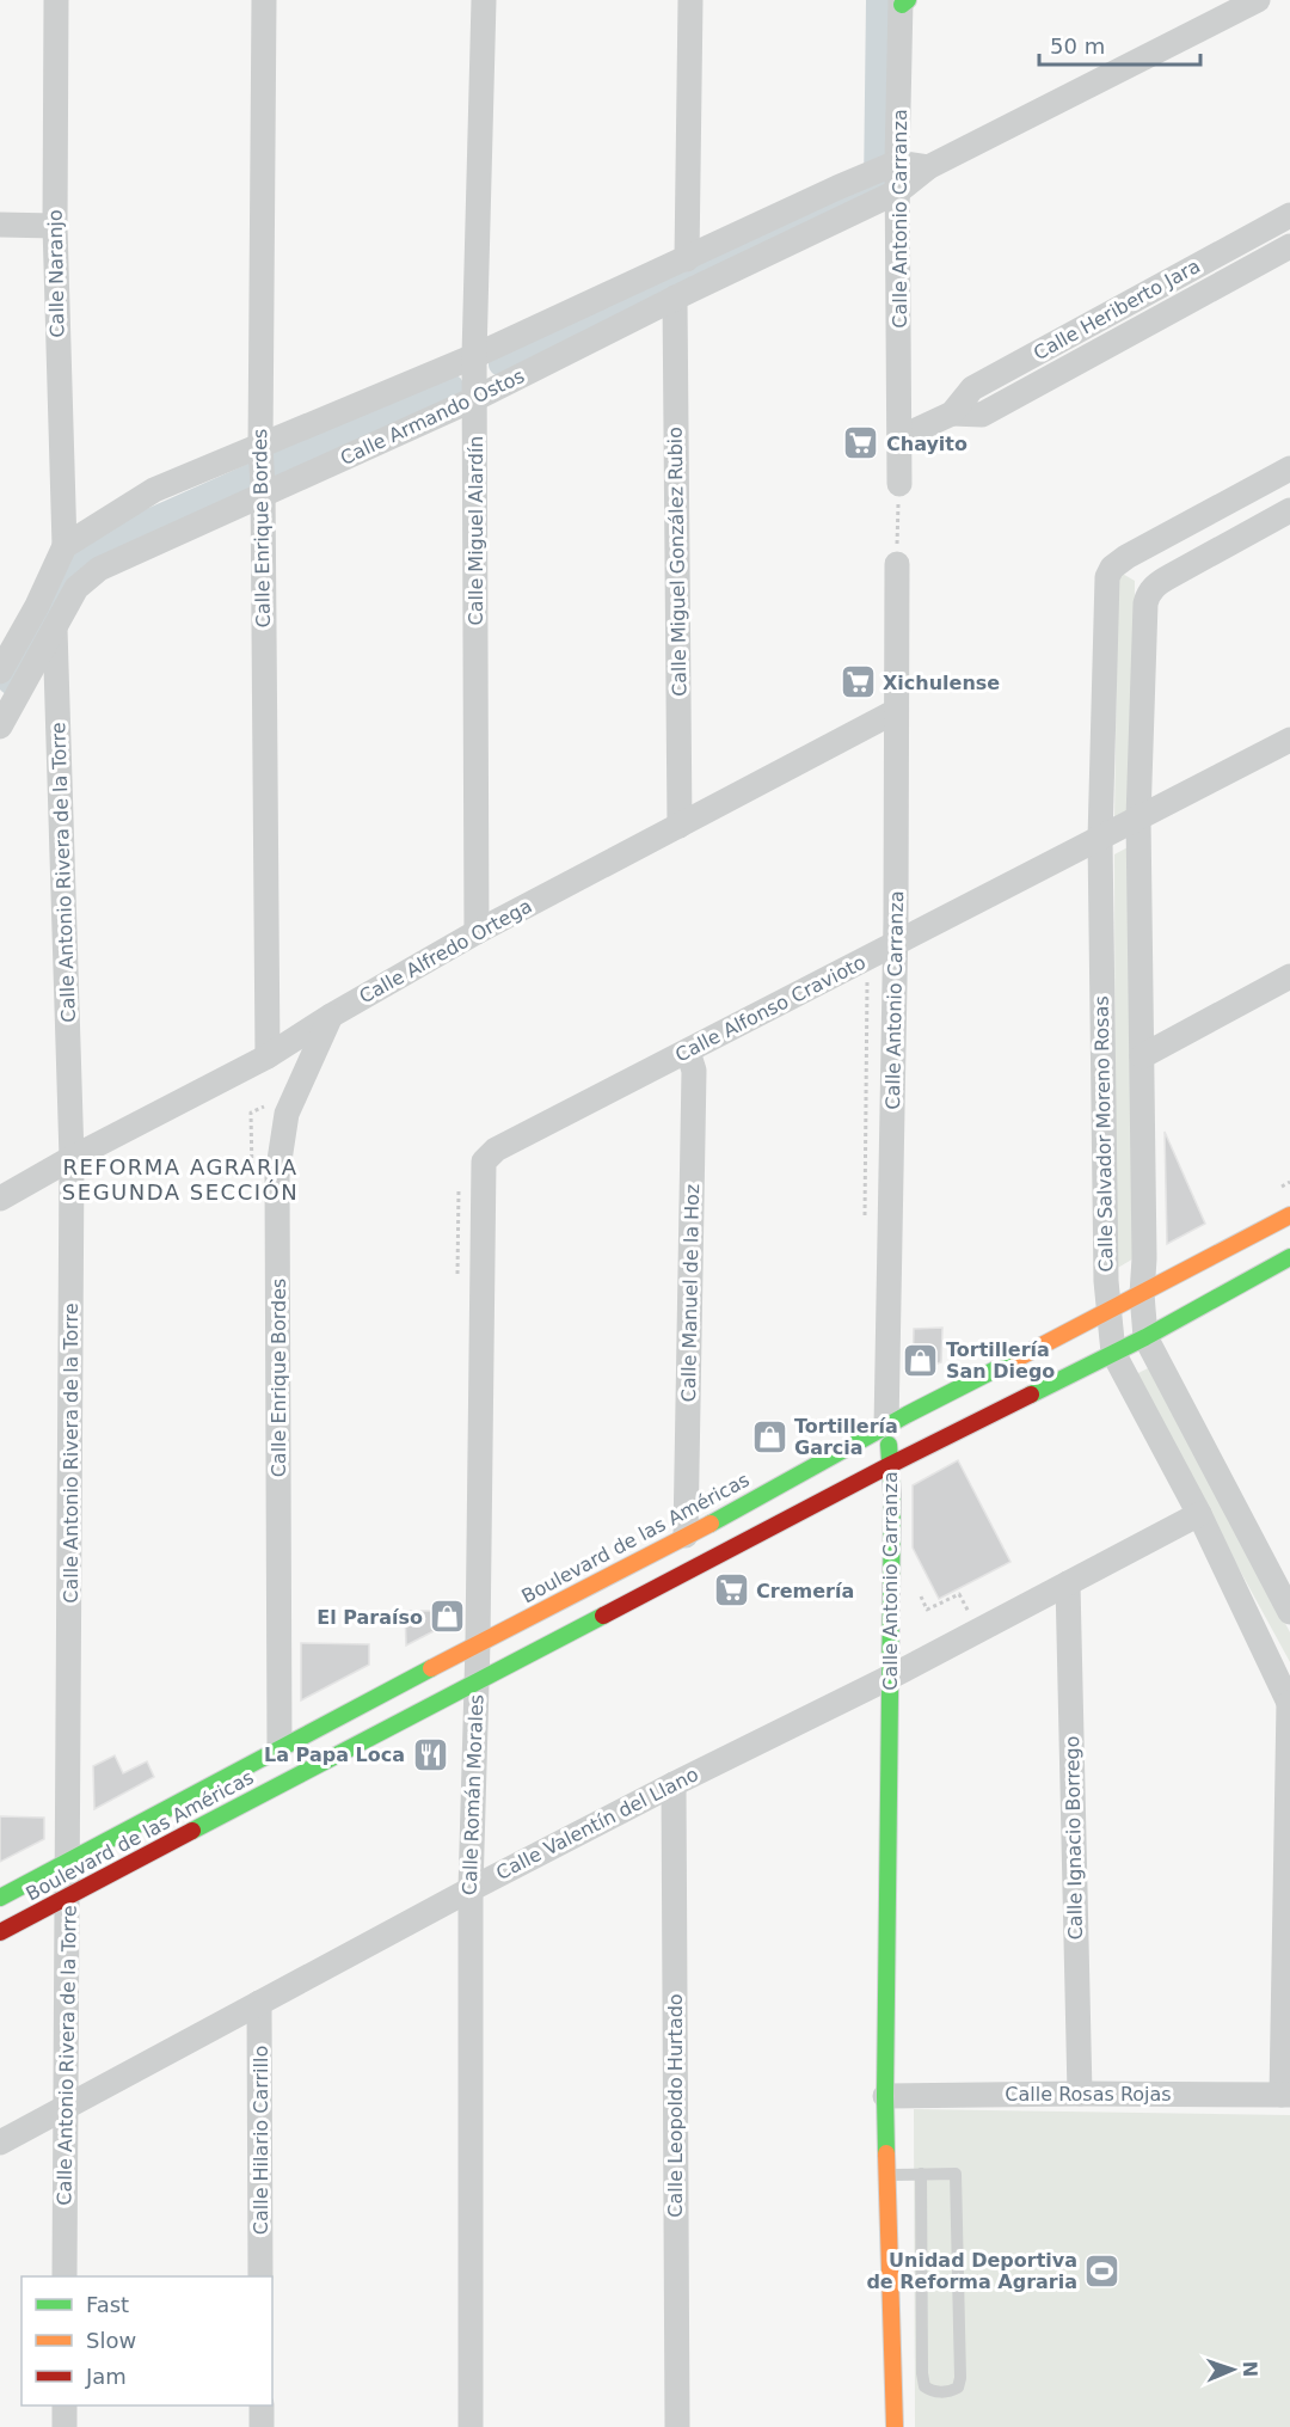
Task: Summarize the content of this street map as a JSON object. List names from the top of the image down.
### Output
{
  "streets": {
    "main road": ["Calle Antonio Carranza", "Boulevard de las Américas"],
    "street": [
      "Calle Naranjo",
      "Calle Heriberto Jara",
      "Calle Armando Ostos",
      "Calle Enrique Bordes",
      "Calle Miguel Alardín",
      "Calle Miguel González Rubio",
      "Calle Antonio Rivera de la Torre",
      "Calle Alfredo Ortega",
      "Calle Alfonso Cravioto",
      "Calle Salvador Moreno Rosas",
      "Calle Manuel de la Hoz",
      "Calle Román Morales",
      "Calle Valentín del Llano",
      "Calle Ignacio Borrego",
      "Calle Rosas Rojas",
      "Calle Leopoldo Hurtado",
      "Calle Hilario Carrillo"
    ]
  },
  "crossings": [
    ["Calle Antonio Carranza", "Calle Heriberto Jara"],
    ["Calle Antonio Carranza", "Calle Armando Ostos"],
    ["Calle Antonio Carranza", "Calle Alfredo Ortega"],
    ["Calle Antonio Carranza", "Calle Alfonso Cravioto"],
    ["Calle Antonio Carranza", "Boulevard de las Américas"],
    ["Calle Antonio Carranza", "Calle Valentín del Llano"],
    ["Calle Antonio Carranza", "Calle Rosas Rojas"],
    ["Calle Naranjo", "Calle Armando Ostos"],
    ["Calle Armando Ostos", "Calle Enrique Bordes"],
    ["Calle Armando Ostos", "Calle Miguel Alardín"],
    ["Calle Armando Ostos", "Calle Miguel González Rubio"],
    ["Calle Armando Ostos", "Calle Antonio Rivera de la Torre"],
    ["Calle Enrique Bordes", "Calle Alfredo Ortega"],
    ["Calle Enrique Bordes", "Boulevard de las Américas"],
    ["Calle Miguel Alardín", "Calle Alfredo Ortega"],
    ["Calle Miguel González Rubio", "Calle Alfredo Ortega"],
    ["Calle Antonio Rivera de la Torre", "Calle Alfredo Ortega"],
    ["Calle Antonio Rivera de la Torre", "Boulevard de las Américas"],
    ["Calle Antonio Rivera de la Torre", "Calle Valentín del Llano"],
    ["Calle Alfonso Cravioto", "Calle Salvador Moreno Rosas"],
    ["Calle Alfonso Cravioto", "Calle Manuel de la Hoz"],
    ["Calle Alfonso Cravioto", "Calle Román Morales"],
    ["Calle Salvador Moreno Rosas", "Boulevard de las Américas"],
    ["Calle Salvador Moreno Rosas", "Calle Valentín del Llano"],
    ["Calle Manuel de la Hoz", "Boulevard de las Américas"],
    ["Boulevard de las Américas", "Calle Román Morales"],
    ["Calle Román Morales", "Calle Valentín del Llano"],
    ["Calle Valentín del Llano", "Calle Ignacio Borrego"],
    ["Calle Valentín del Llano", "Calle Leopoldo Hurtado"],
    ["Calle Valentín del Llano", "Calle Hilario Carrillo"],
    ["Calle Ignacio Borrego", "Calle Rosas Rojas"]
  ],
  "districts": ["REFORMA AGRARIA SEGUNDA SECCIÓN"],
  "places": {
    "supermarket": ["Chayito", "Xichulense", "Cremería"],
    "shop": ["Tortillería San Diego", "Tortillería Garcia", "El Paraíso"],
    "restaurant": ["La Papa Loca"],
    "sports": ["Unidad Deportiva de Reforma Agraria"]
  },
  "legend": ["Fast", "Slow", "Jam"],
  "scale_bar": "50 m",
  "north": "right"
}
